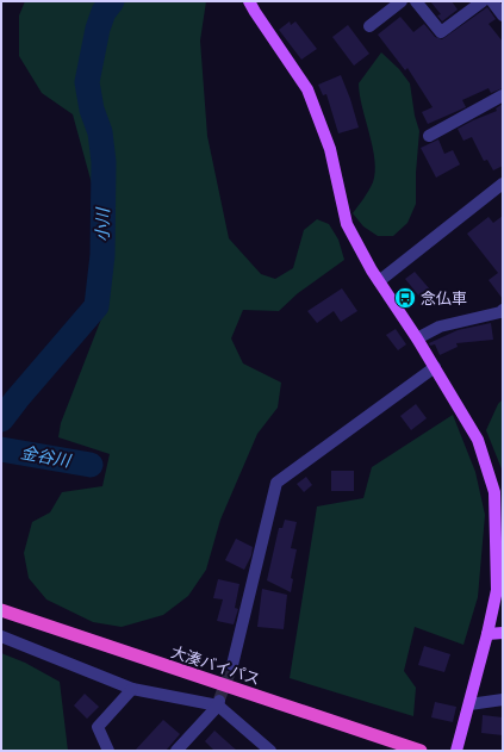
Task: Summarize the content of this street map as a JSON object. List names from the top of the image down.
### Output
{
  "streets": {
    "highway": ["大湊バイパス"]
  },
  "water": ["小川", "金谷川"],
  "places": {
    "bus stop": ["念仏車"]
  }
}
